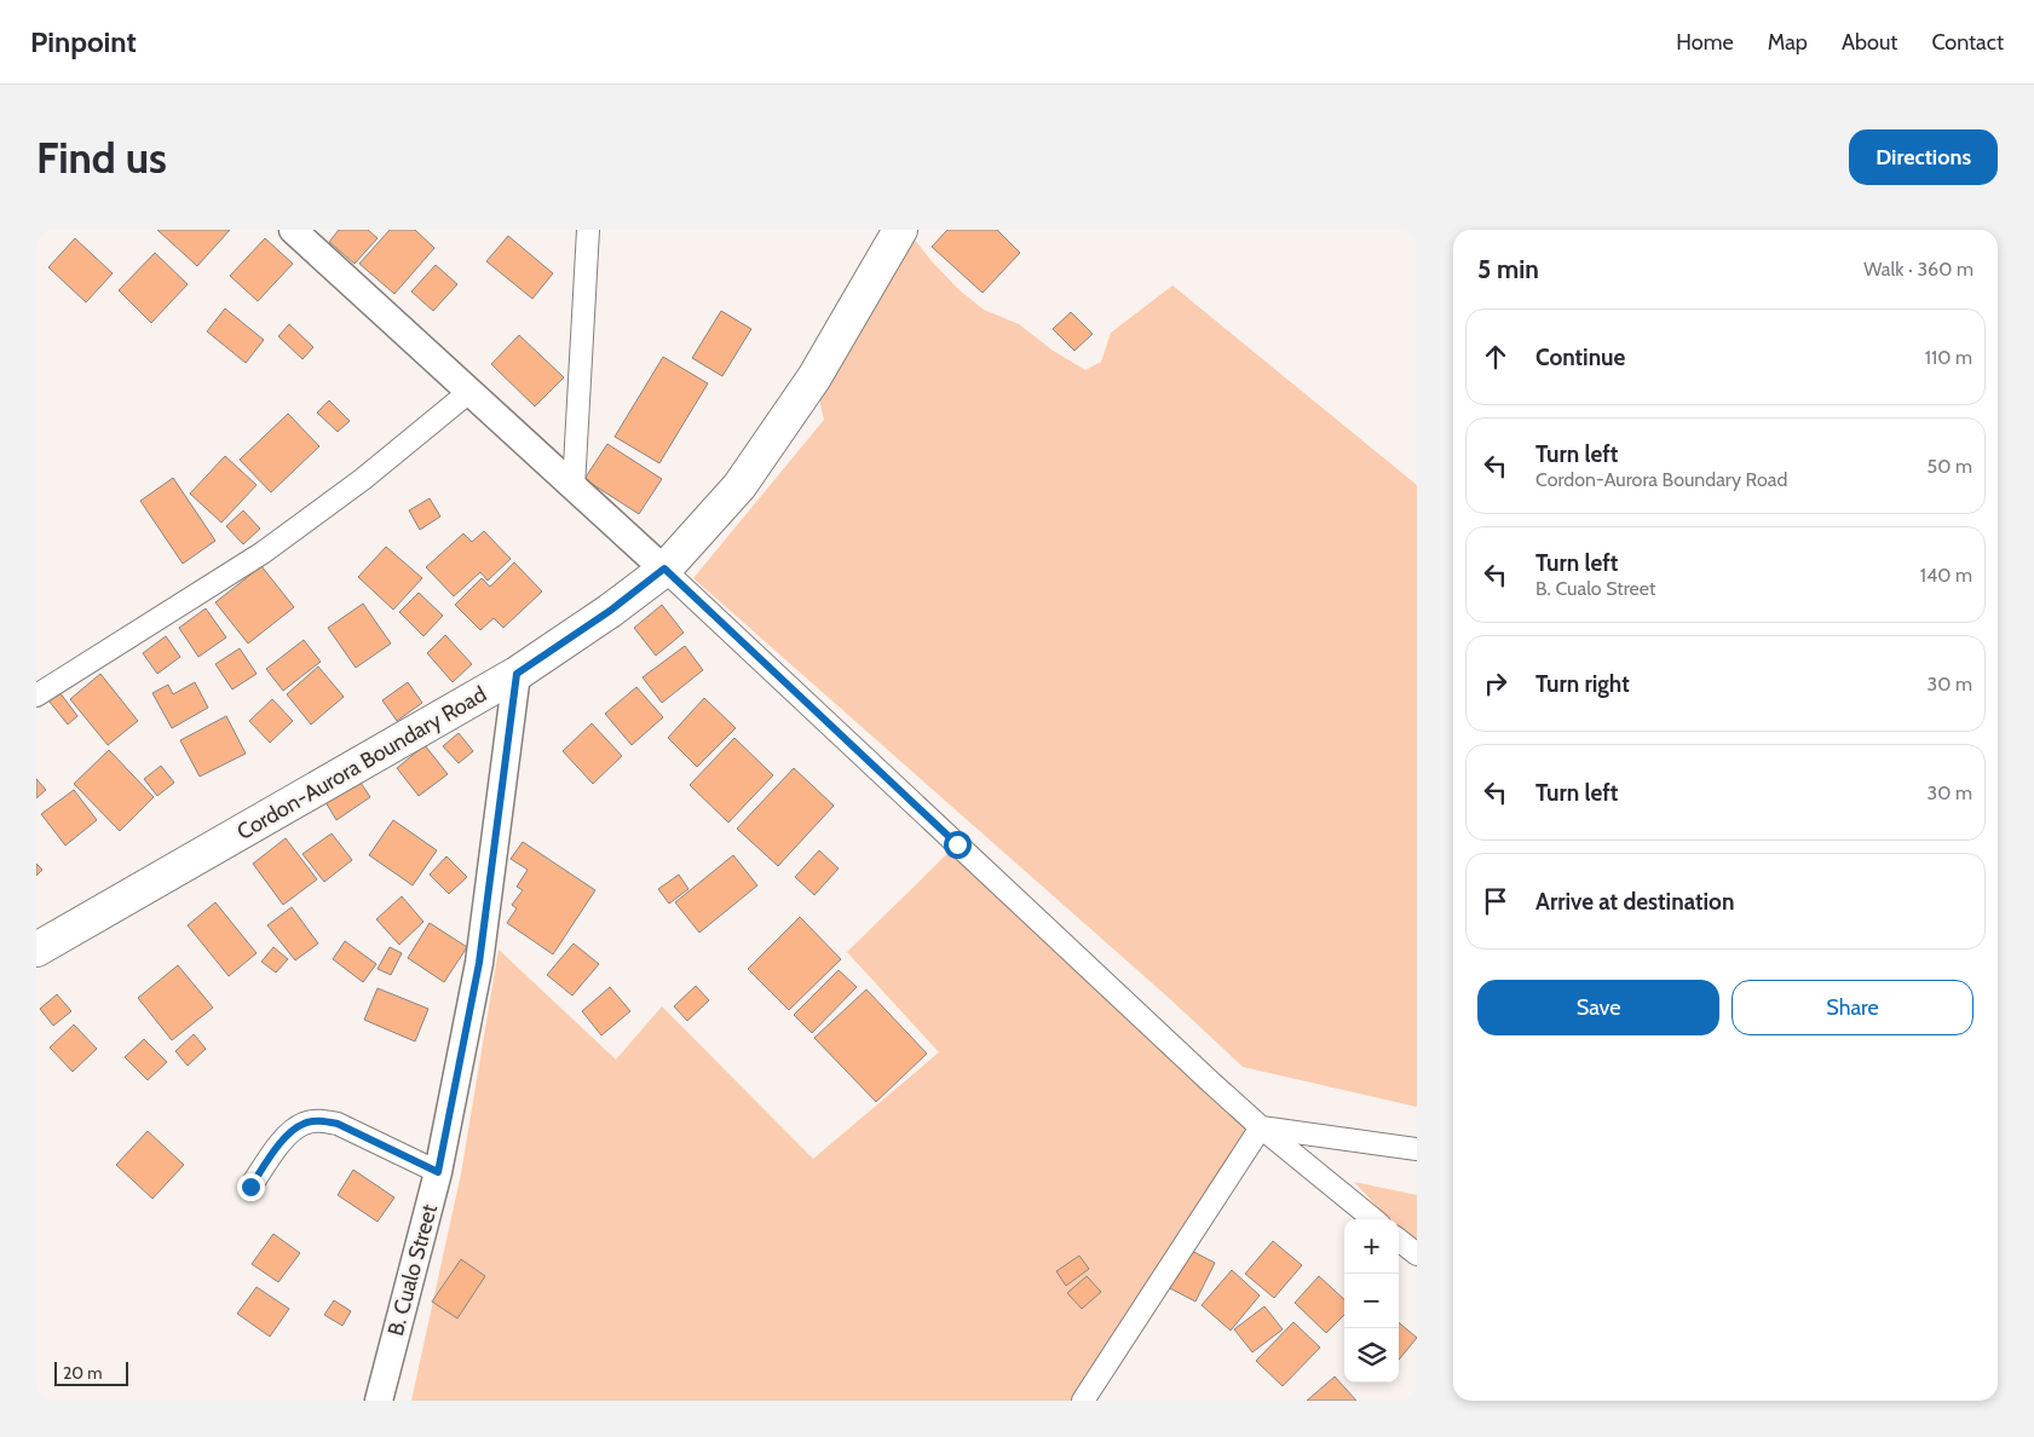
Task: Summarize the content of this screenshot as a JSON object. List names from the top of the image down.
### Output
{
  "streets": {
    "main road": ["Cordon-Aurora Boundary Road"],
    "street": ["B. Cualo Street"]
  },
  "crossings": [
    ["Cordon-Aurora Boundary Road", "B. Cualo Street"]
  ],
  "scale_bar": "20 m",
  "page": {
    "header": "Pinpoint",
    "nav": [
      "Home",
      "Map",
      "About",
      "Contact"
    ],
    "buttons": [
      "Directions",
      ["Save", "Share"]
    ],
    "title": "Find us",
    "heading": ["5 min", "Walk · 360 m"],
    "list": [
      ["Continue", "110 m"],
      ["Turn left", "Cordon-Aurora Boundary Road", "50 m"],
      ["Turn left", "B. Cualo Street", "140 m"],
      ["Turn right", "30 m"],
      ["Turn left", "30 m"],
      "Arrive at destination"
    ],
    "map_buttons": ["+", "−"],
    "scale": "20 m"
  }
}
